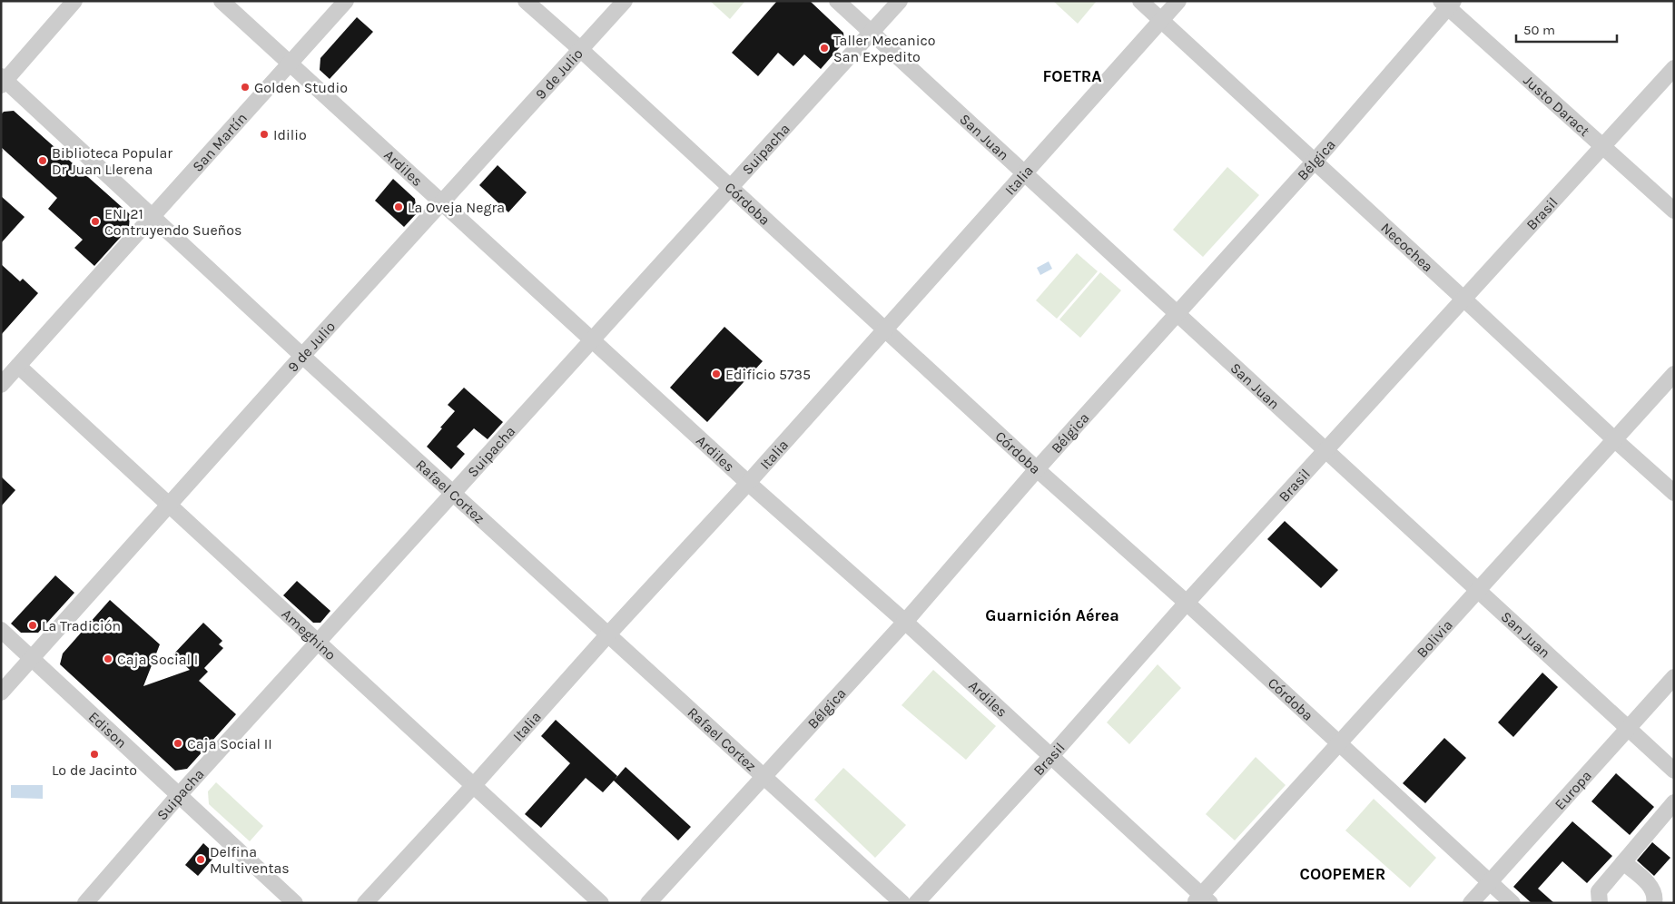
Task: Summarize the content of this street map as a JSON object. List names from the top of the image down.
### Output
{
  "streets": {
    "street": [
      "9 de Julio",
      "Justo Daract",
      "San Juan",
      "San Martín",
      "Suipacha",
      "Bélgica",
      "Ardiles",
      "Italia",
      "Córdoba",
      "Brasil",
      "Necochea",
      "Rafael Cortez",
      "Ameghino",
      "Bolivia",
      "Edison",
      "Europa"
    ]
  },
  "crossings": [
    ["9 de Julio", "Ardiles"],
    ["9 de Julio", "Córdoba"],
    ["9 de Julio", "Rafael Cortez"],
    ["9 de Julio", "Ameghino"],
    ["9 de Julio", "Edison"],
    ["Justo Daract", "Bélgica"],
    ["Justo Daract", "Brasil"],
    ["San Juan", "Suipacha"],
    ["San Juan", "Bélgica"],
    ["San Juan", "Italia"],
    ["San Juan", "Brasil"],
    ["San Juan", "Bolivia"],
    ["San Juan", "Europa"],
    ["San Martín", "Ardiles"],
    ["San Martín", "Rafael Cortez"],
    ["San Martín", "Ameghino"],
    ["Suipacha", "Ardiles"],
    ["Suipacha", "Córdoba"],
    ["Suipacha", "Rafael Cortez"],
    ["Suipacha", "Ameghino"],
    ["Suipacha", "Edison"],
    ["Bélgica", "Ardiles"],
    ["Bélgica", "Córdoba"],
    ["Bélgica", "Necochea"],
    ["Bélgica", "Rafael Cortez"],
    ["Ardiles", "Italia"],
    ["Ardiles", "Brasil"],
    ["Ardiles", "Bolivia"],
    ["Italia", "Córdoba"],
    ["Italia", "Necochea"],
    ["Italia", "Rafael Cortez"],
    ["Italia", "Ameghino"],
    ["Córdoba", "Brasil"],
    ["Córdoba", "Bolivia"],
    ["Córdoba", "Europa"],
    ["Brasil", "Necochea"],
    ["Necochea", "Bolivia"]
  ],
  "districts": ["FOETRA", "Guarnición Aérea", "COOPEMER"],
  "places": [
    "Taller Mecanico San Expedito",
    "Golden Studio",
    "Idilio",
    "Biblioteca Popular Dr Juan Llerena",
    "La Oveja Negra",
    "ENI 21 Contruyendo Sueños",
    "Edificio 5735",
    "La Tradición",
    "Caja Social I",
    "Caja Social II",
    "Lo de Jacinto",
    "Delfina Multiventas"
  ],
  "scale_bar": "50 m"
}
